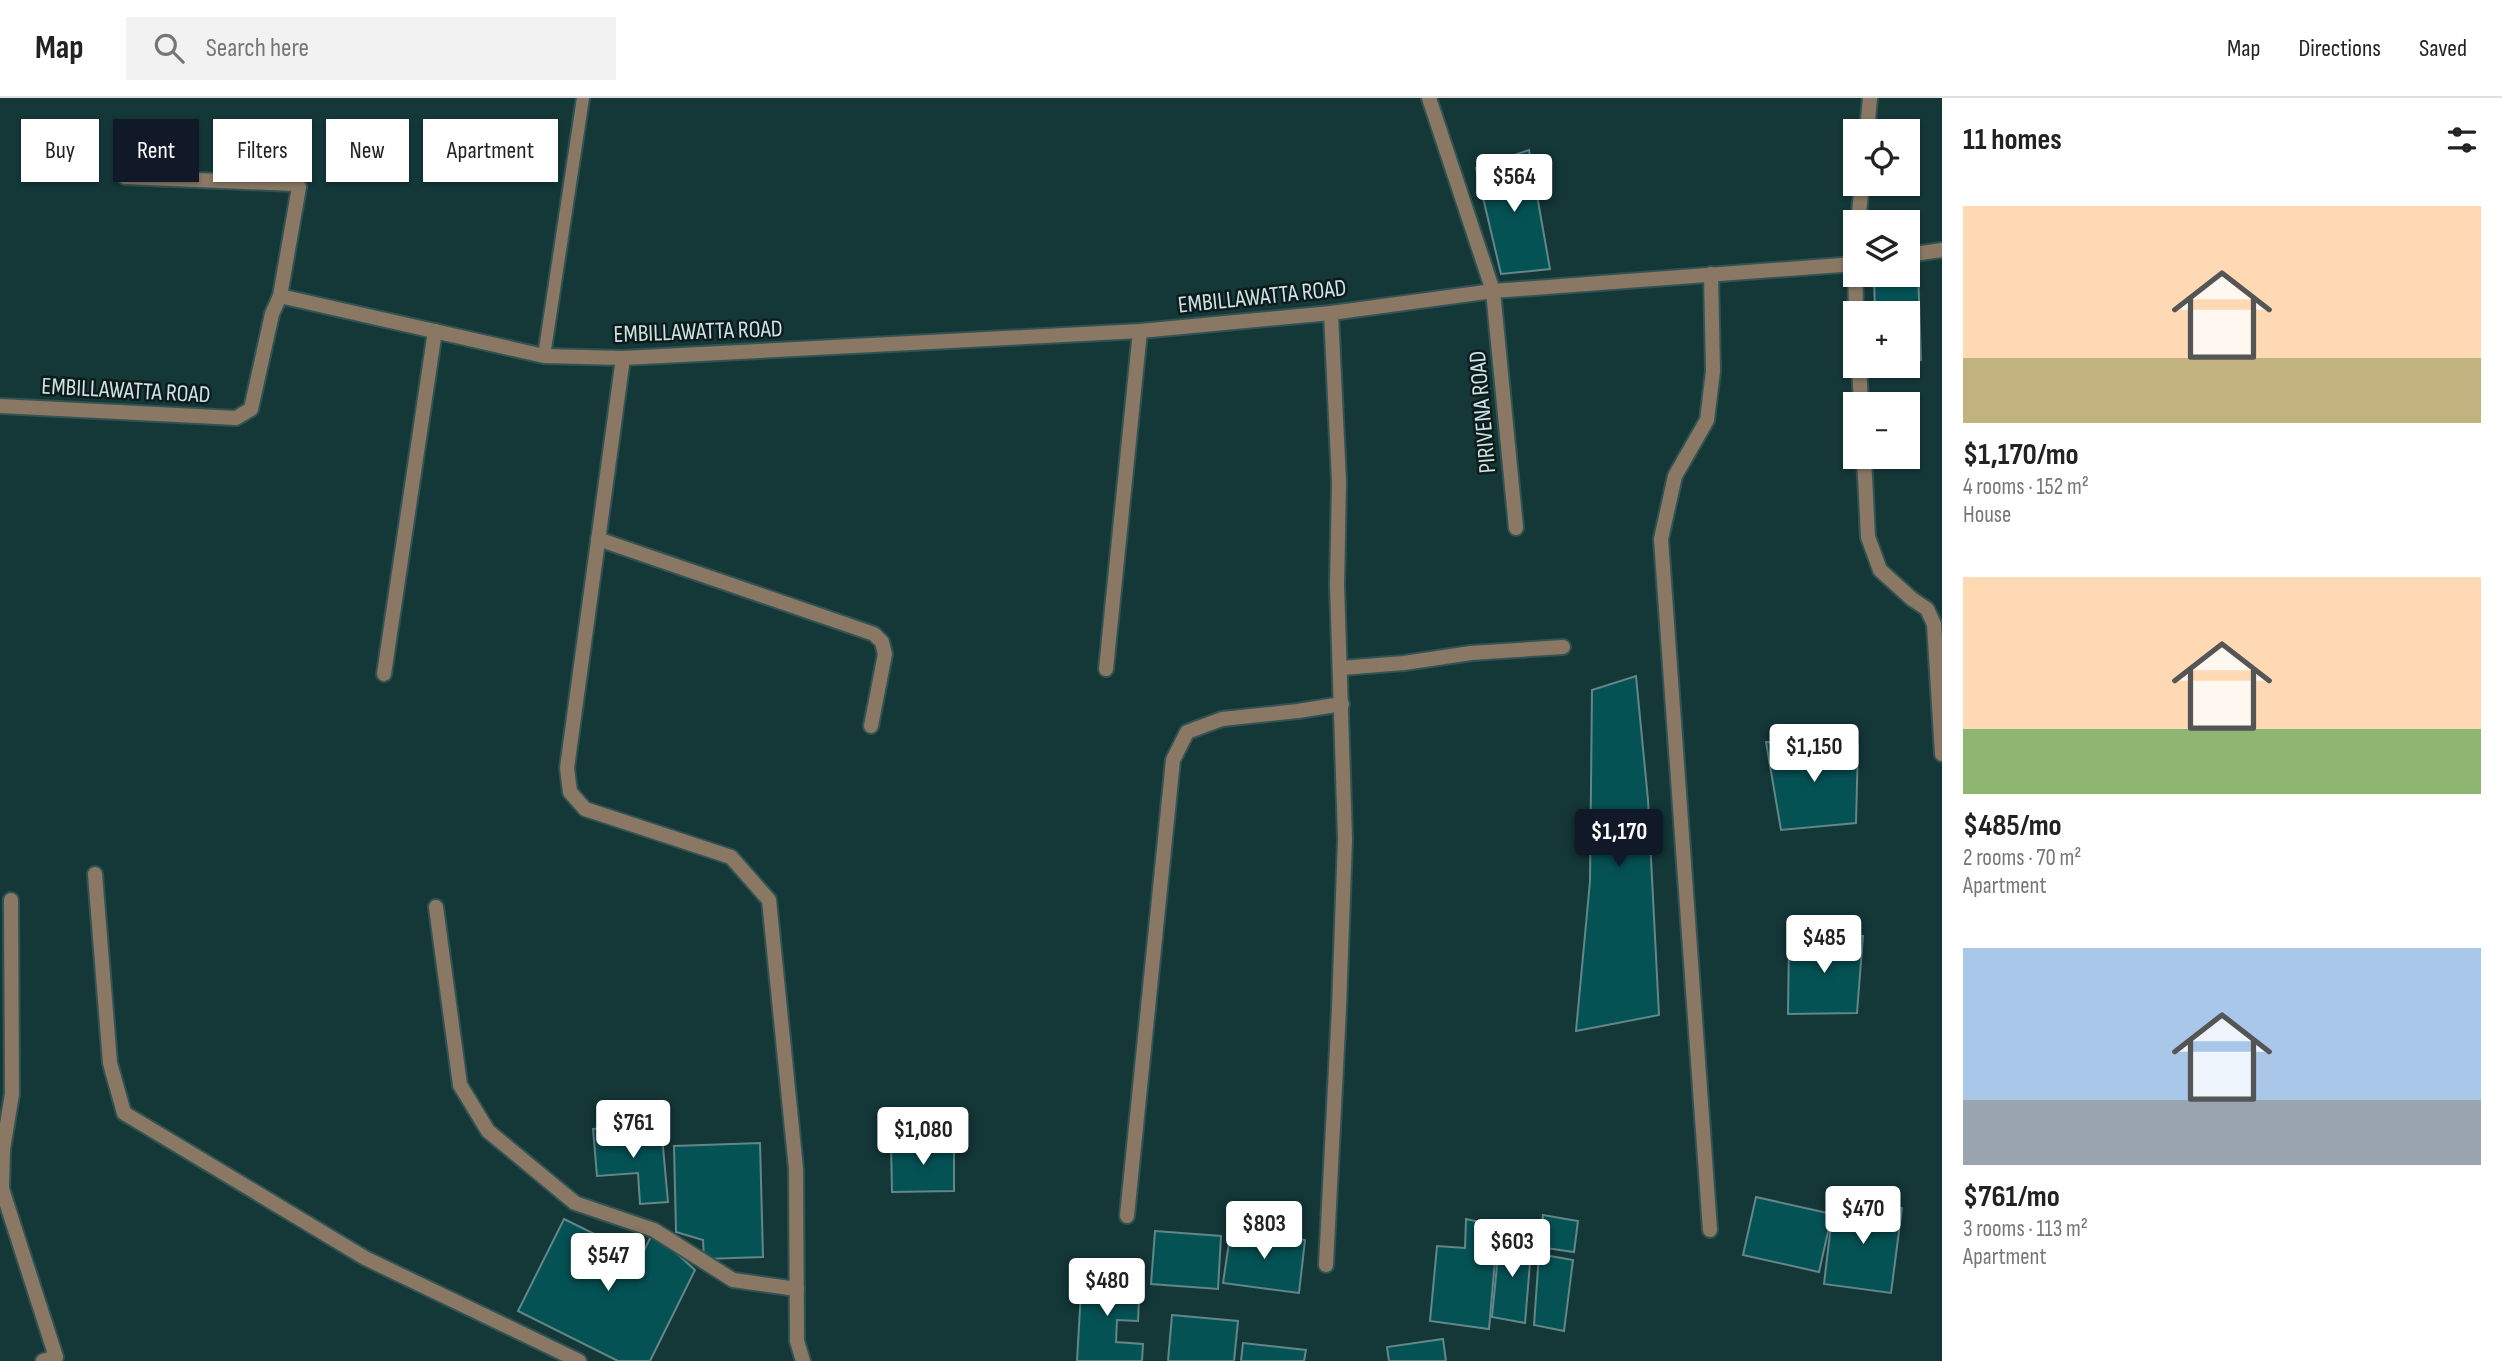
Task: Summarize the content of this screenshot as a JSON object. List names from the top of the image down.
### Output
{
  "streets": {
    "street": ["EMBILLAWATTA ROAD", "PIRIVENA ROAD"]
  },
  "crossings": [
    ["EMBILLAWATTA ROAD", "PIRIVENA ROAD"]
  ],
  "page": {
    "header": "Map",
    "search": "Search here",
    "nav": ["Map", "Directions", "Saved"],
    "heading": "11 homes",
    "map_buttons": ["+", "−"],
    "chip": [
      "Buy",
      "Rent",
      "Filters",
      "New",
      "Apartment"
    ],
    "price": [
      "$564",
      "$1,150",
      "$1,170",
      "$485",
      "$761",
      "$1,080",
      "$470",
      "$803",
      "$603",
      "$547",
      "$480"
    ],
    "list": [
      {
        "name": "$1,170/mo",
        "note": "4 rooms · 152 m² · House"
      },
      {
        "name": "$485/mo",
        "note": "2 rooms · 70 m² · Apartment"
      },
      {
        "name": "$761/mo",
        "note": "3 rooms · 113 m² · Apartment"
      }
    ]
  }
}
